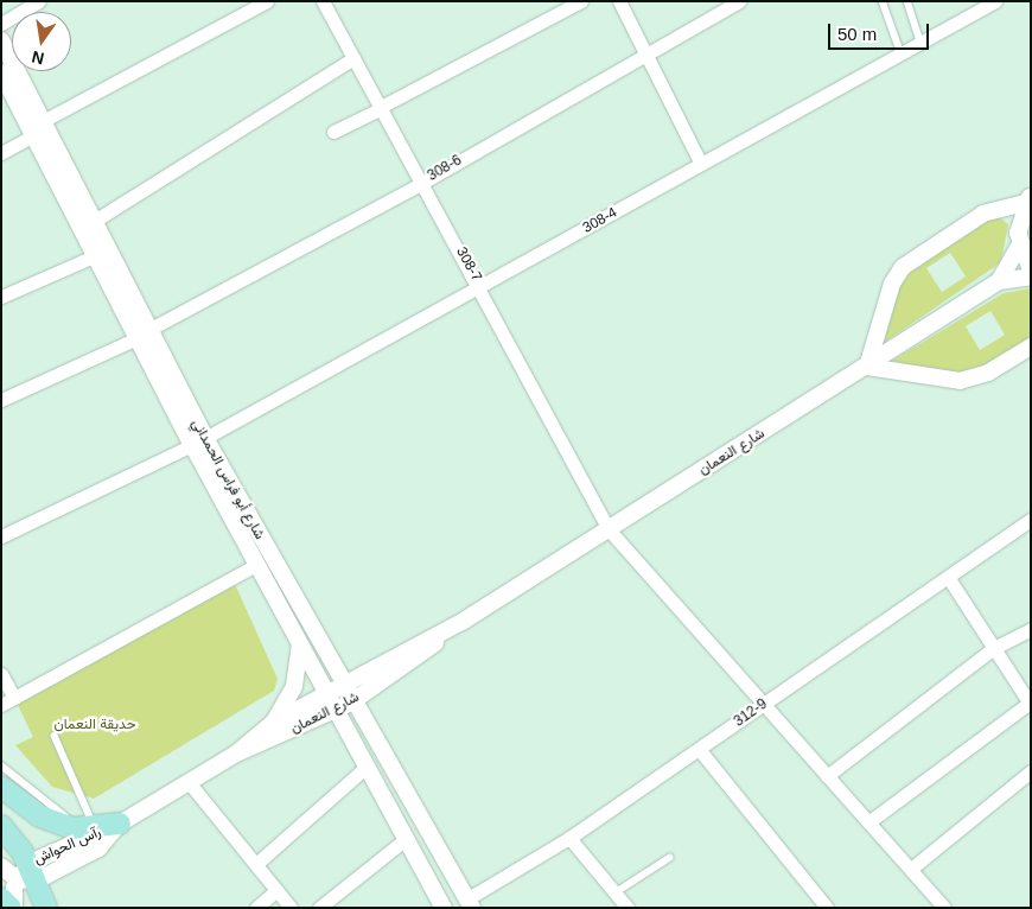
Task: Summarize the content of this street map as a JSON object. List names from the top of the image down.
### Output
{
  "streets": {
    "street": [
      "308-6",
      "308-4",
      "308-7",
      "شارع النعمان",
      "شارع أبو فراس الحمداني",
      "312-9"
    ]
  },
  "crossings": [
    ["308-6", "308-7"],
    ["308-6", "شارع أبو فراس الحمداني"],
    ["308-4", "308-7"],
    ["308-4", "شارع أبو فراس الحمداني"],
    ["308-7", "شارع النعمان"],
    ["308-7", "312-9"],
    ["شارع النعمان", "شارع أبو فراس الحمداني"],
    ["شارع أبو فراس الحمداني", "312-9"]
  ],
  "parks": ["حديقة النعمان"],
  "scale_bar": "50 m",
  "north": "bottom"
}
